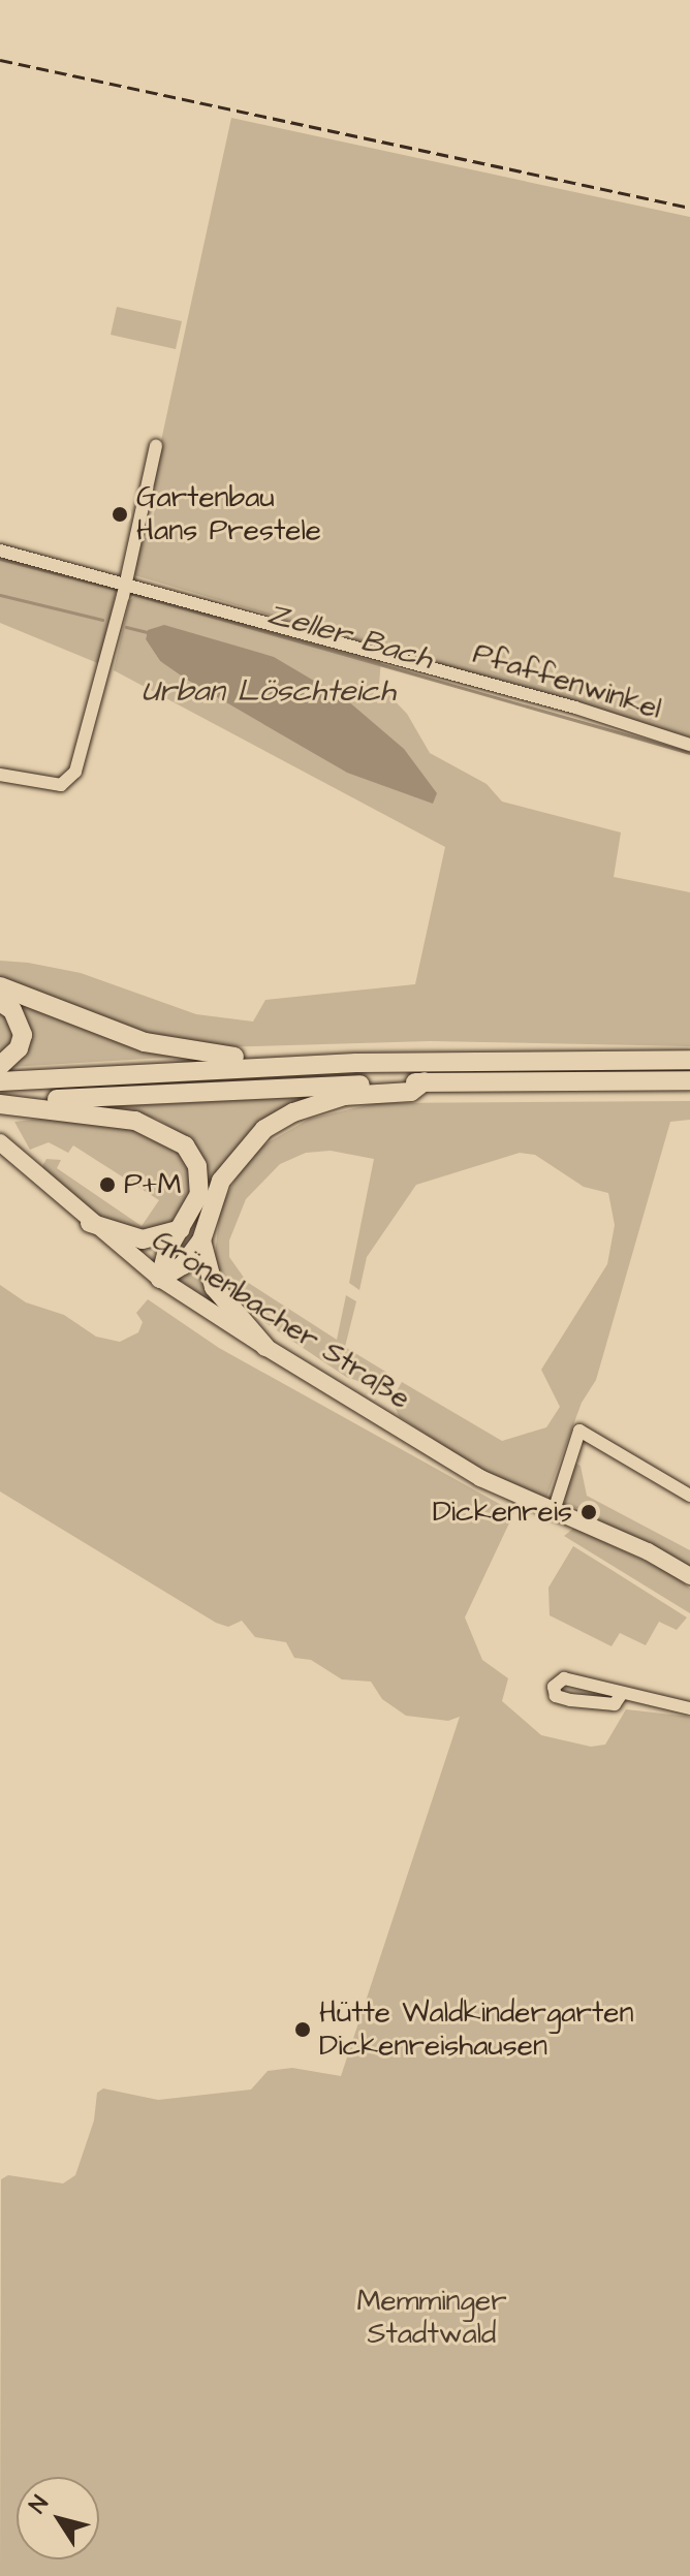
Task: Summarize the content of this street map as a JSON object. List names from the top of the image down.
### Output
{
  "streets": {
    "main road": ["Grönenbacher Straße"],
    "street": ["Pfaffenwinkel"]
  },
  "water": ["Zeller Bach", "Urban Löschteich"],
  "parks": ["Memminger Stadtwald"],
  "places": [
    "Gartenbau Hans Prestele",
    "P+M",
    "Dickenreis",
    "Hütte Waldkindergarten Dickenreishausen"
  ],
  "north": "top left"
}
